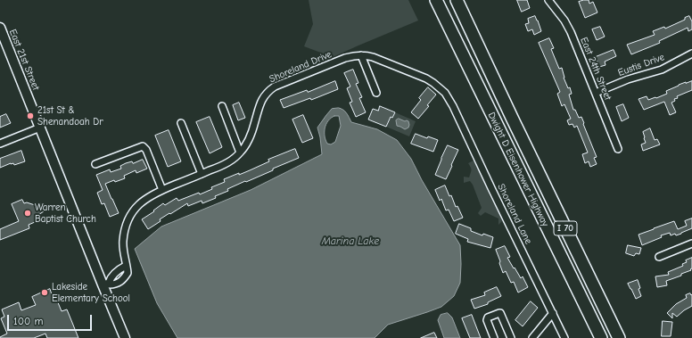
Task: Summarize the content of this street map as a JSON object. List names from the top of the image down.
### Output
{
  "streets": {
    "highway": ["Dwight D Eisenhower Highway", "I 70"],
    "main road": ["East 21st Street"],
    "street": [
      "Eustis Drive",
      "Shoreland Drive",
      "East 24th Street",
      "Shoreland Lane"
    ]
  },
  "crossings": [
    ["East 21st Street", "Shoreland Drive"],
    ["Eustis Drive", "East 24th Street"],
    ["Shoreland Drive", "Shoreland Lane"]
  ],
  "water": ["Marina Lake"],
  "places": ["21st St & Shenandoah Dr", "Warren Baptist Church", "Lakeside Elementary School"],
  "scale_bar": "100 m"
}
